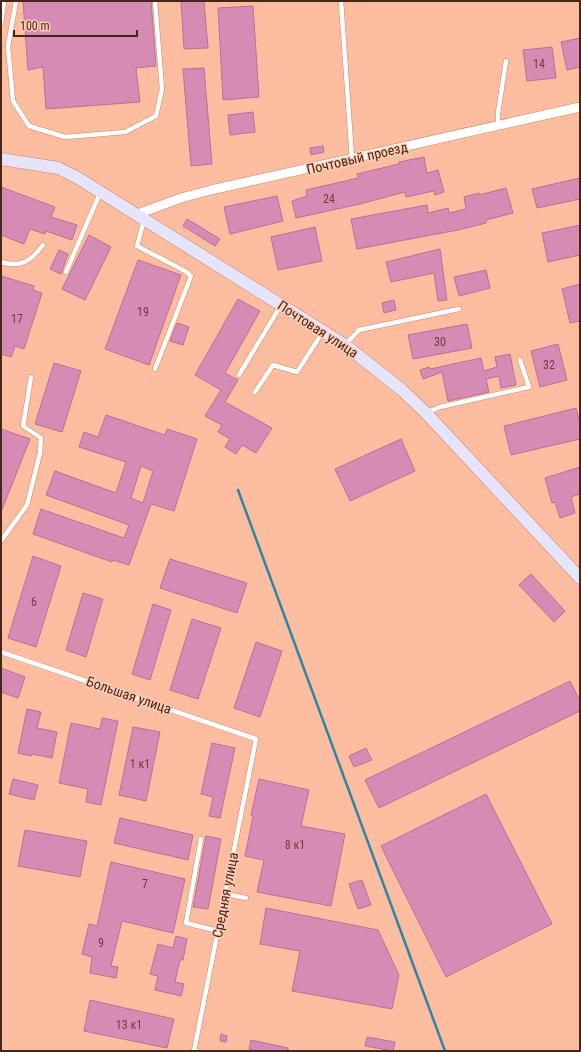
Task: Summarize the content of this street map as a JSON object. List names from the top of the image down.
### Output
{
  "streets": {
    "street": ["Почтовый проезд", "Почтовая улица"],
    "lane": ["Большая улица", "Средняя улица"]
  },
  "crossings": [
    ["Почтовый проезд", "Почтовая улица"],
    ["Большая улица", "Средняя улица"]
  ],
  "house_numbers": [
    "14",
    "24",
    "19",
    "17",
    "30",
    "32",
    "6",
    "1 к1",
    "8 к1",
    "7",
    "9",
    "13 к1"
  ],
  "scale_bar": "100 m"
}
